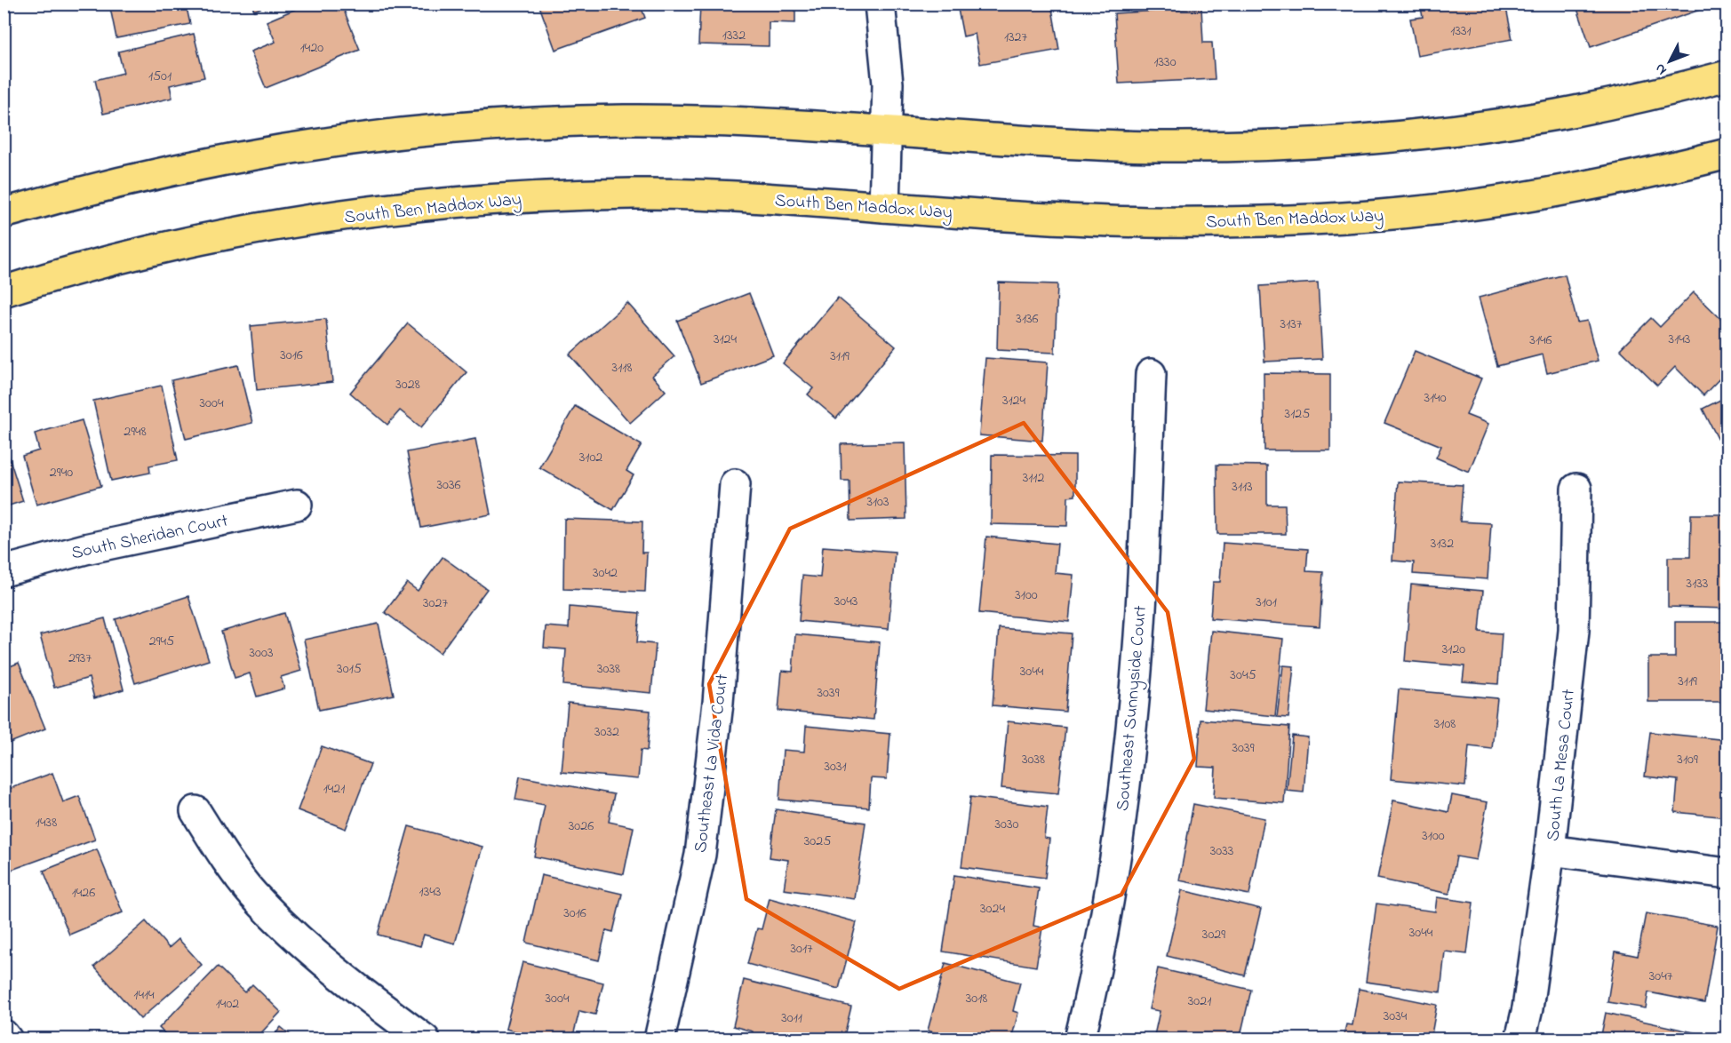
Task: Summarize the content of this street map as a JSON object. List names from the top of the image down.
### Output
{
  "streets": {
    "main road": ["South Ben Maddox Way"],
    "street": [
      "South Sheridan Court",
      "Southeast Sunnyside Court",
      "Southeast La Vida Court",
      "South La Mesa Court"
    ]
  },
  "house_numbers": [
    "1331",
    "1332",
    "1327",
    "1420",
    "1330",
    "1501",
    "3136",
    "3137",
    "3124",
    "3143",
    "3146",
    "3016",
    "3119",
    "3118",
    "3028",
    "3140",
    "3124",
    "3004",
    "3125",
    "2948",
    "3102",
    "2940",
    "3112",
    "3036",
    "3113",
    "3103",
    "3132",
    "3042",
    "3133",
    "3100",
    "3043",
    "3101",
    "3027",
    "2945",
    "3120",
    "3003",
    "2937",
    "3015",
    "3038",
    "3044",
    "3045",
    "3119",
    "3039",
    "3108",
    "3032",
    "3039",
    "3038",
    "3109",
    "3031",
    "1421",
    "1438",
    "3030",
    "3026",
    "3100",
    "3025",
    "3033",
    "1343",
    "1426",
    "3024",
    "3016",
    "3044",
    "3029",
    "3017",
    "3047",
    "1414",
    "3004",
    "3018",
    "3021",
    "1402",
    "3034",
    "3011"
  ],
  "north": "bottom left"
}
